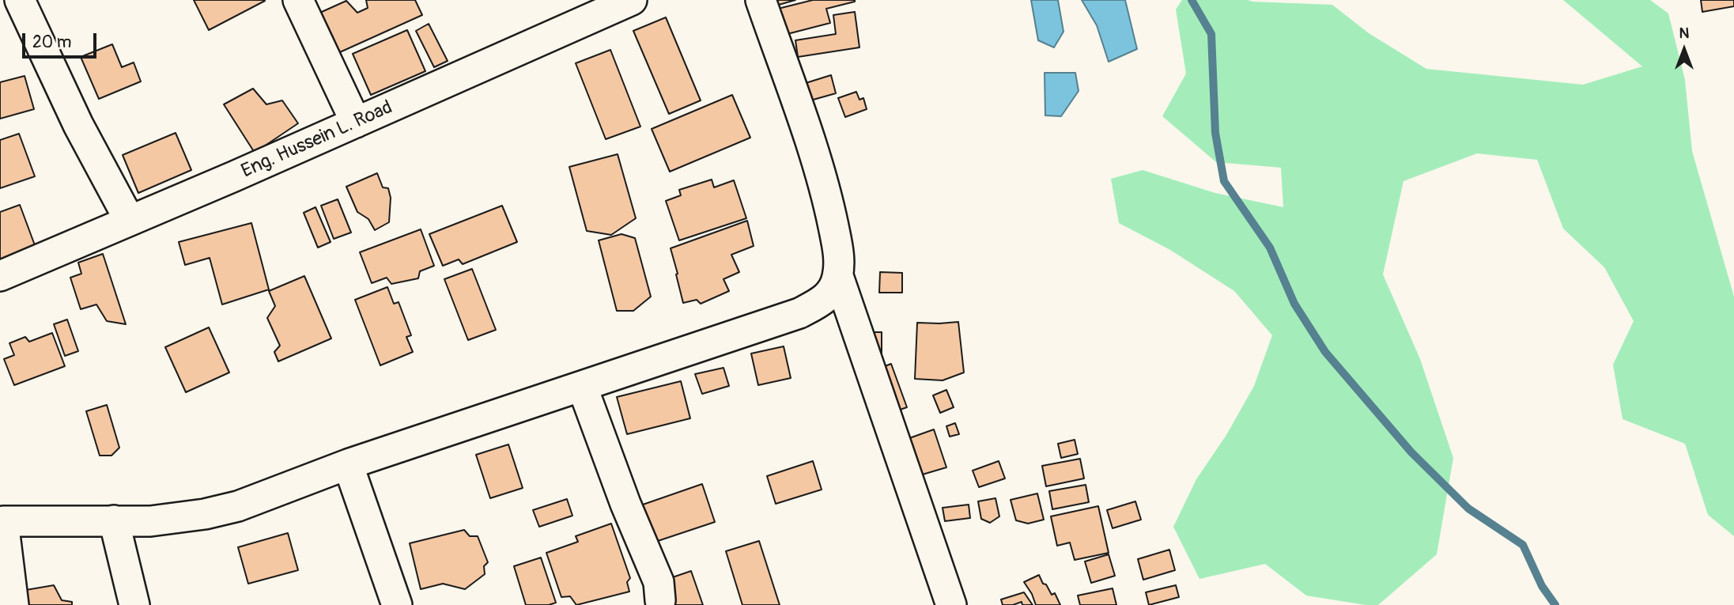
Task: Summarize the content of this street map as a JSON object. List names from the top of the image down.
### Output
{
  "streets": {
    "street": ["Eng. Hussein L. Road"]
  },
  "scale_bar": "20 m",
  "north": "top"
}
